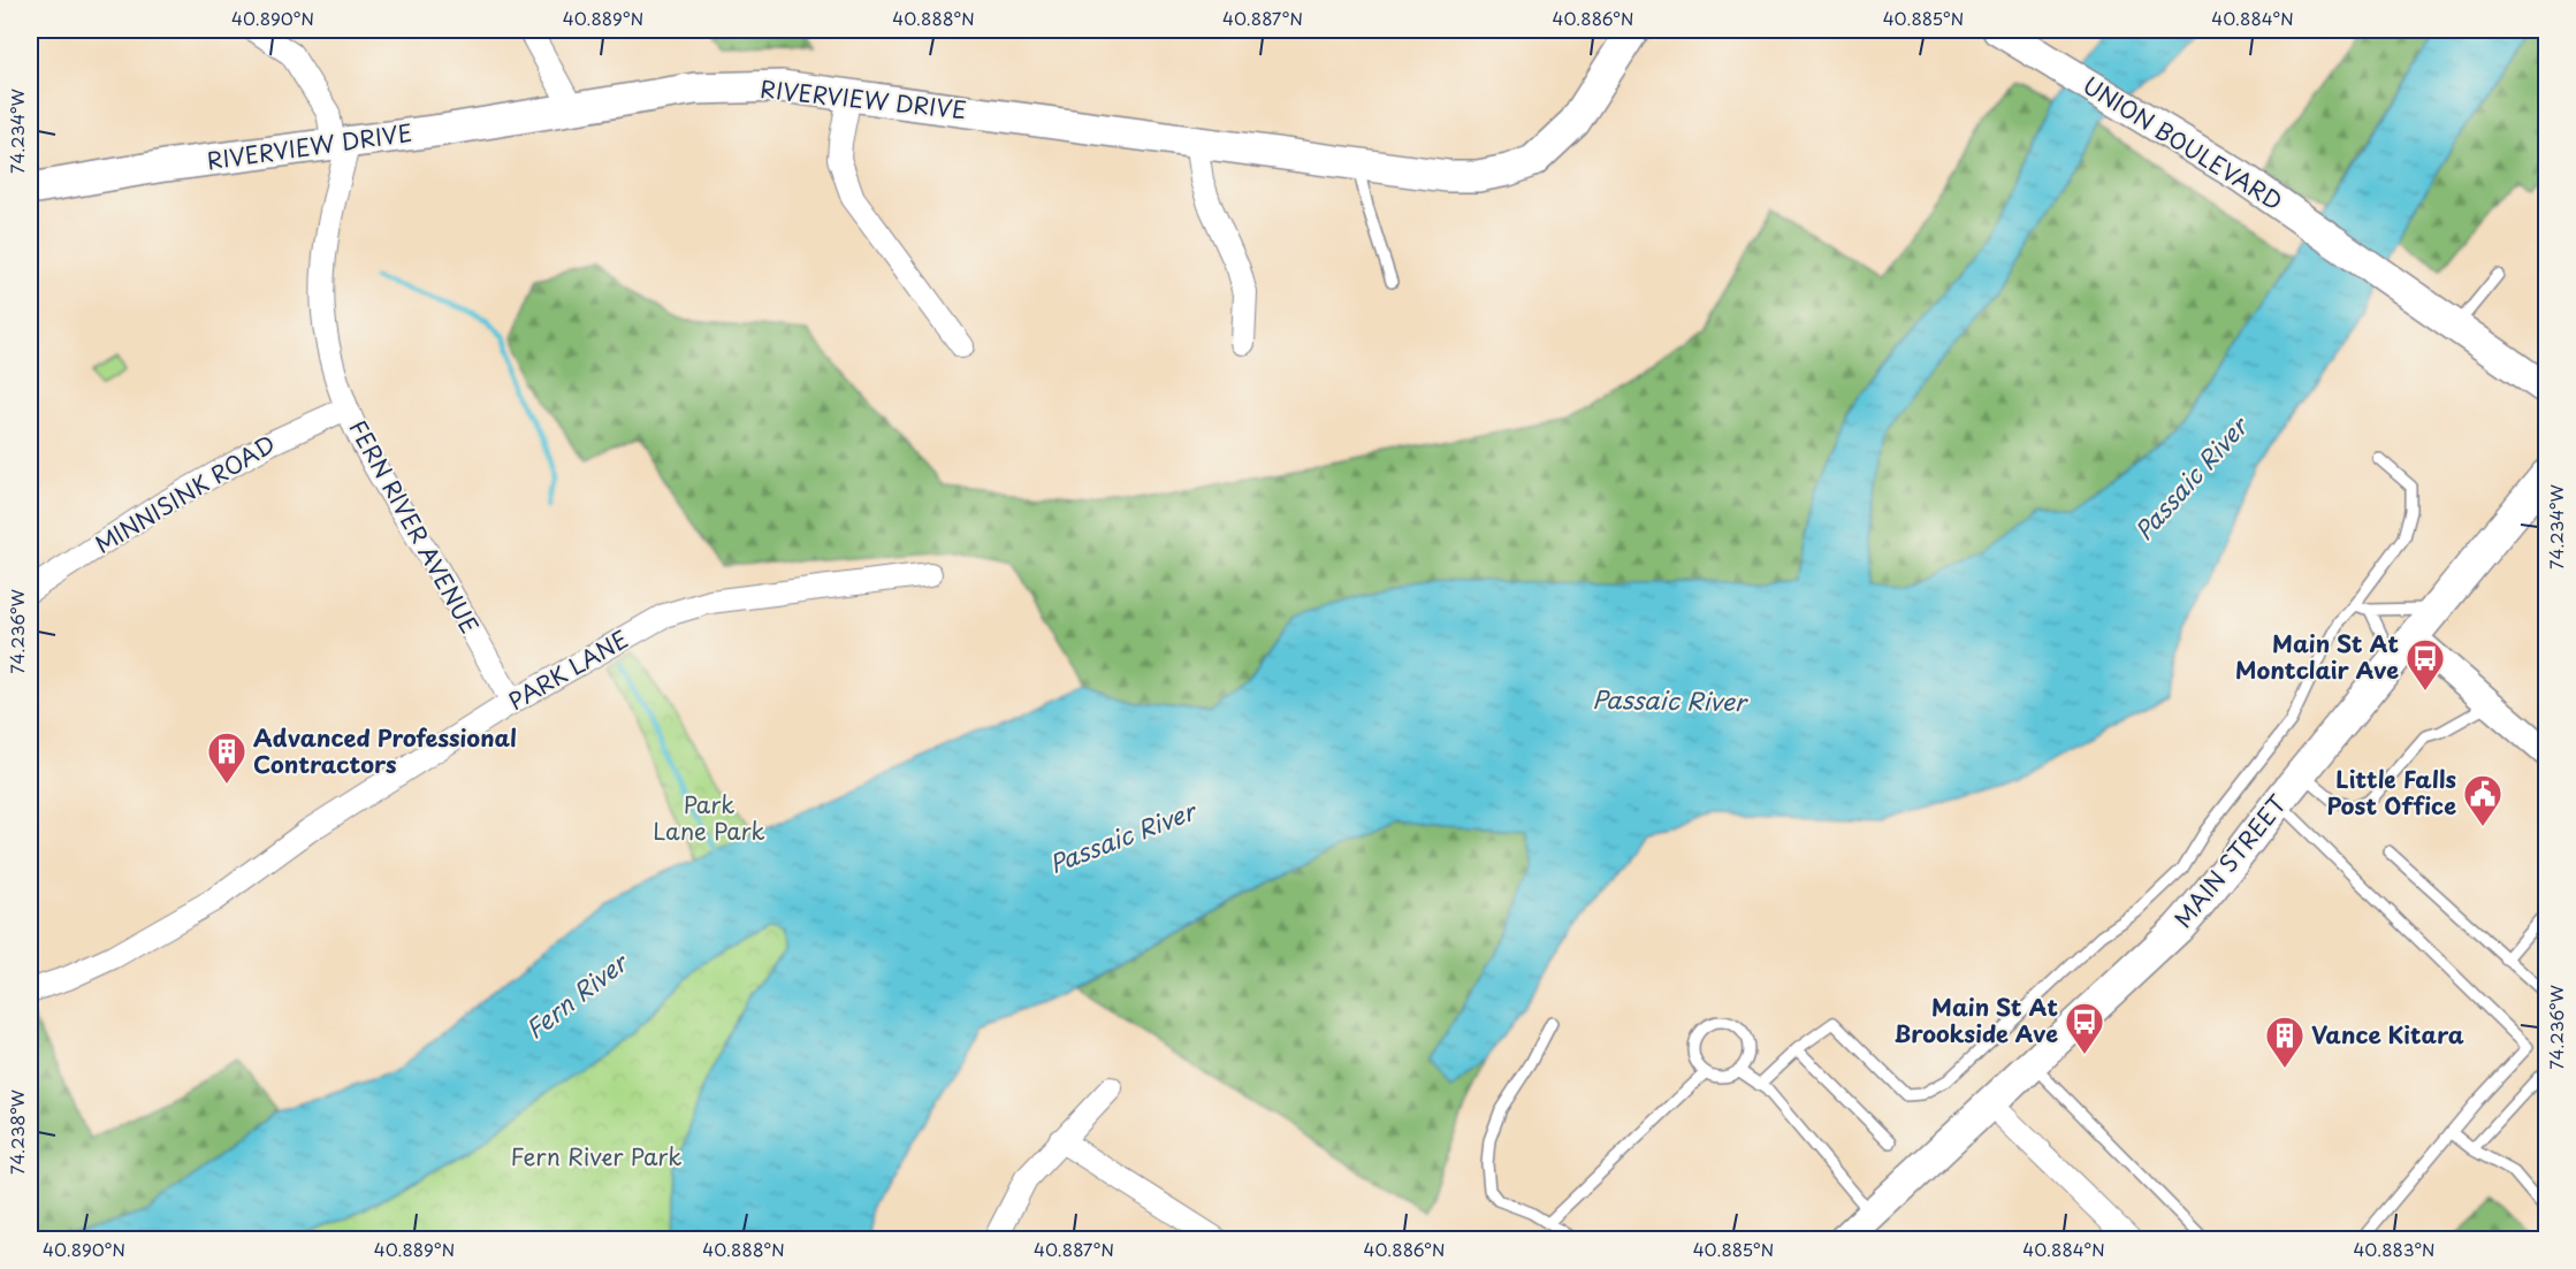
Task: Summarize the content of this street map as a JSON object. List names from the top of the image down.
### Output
{
  "streets": {
    "main road": ["RIVERVIEW DRIVE", "UNION BOULEVARD", "MAIN STREET"],
    "street": ["MINNISINK ROAD", "FERN RIVER AVENUE", "PARK LANE"]
  },
  "crossings": [
    ["RIVERVIEW DRIVE", "FERN RIVER AVENUE"],
    ["MINNISINK ROAD", "FERN RIVER AVENUE"],
    ["FERN RIVER AVENUE", "PARK LANE"]
  ],
  "water": ["Passaic River", "Fern River"],
  "parks": ["Park Lane Park", "Fern River Park"],
  "places": {
    "bus stop": ["Main St At Montclair Ave", "Main St At Brookside Ave"],
    "building": ["Advanced Professional Contractors", "Vance Kitara"],
    "public building": ["Little Falls Post Office"]
  },
  "coordinates": [
    "40.890°N",
    "40.889°N",
    "40.888°N",
    "40.887°N",
    "40.886°N",
    "40.885°N",
    "40.884°N",
    "74.234°W",
    "74.236°W",
    "74.238°W",
    "40.883°N"
  ]
}
